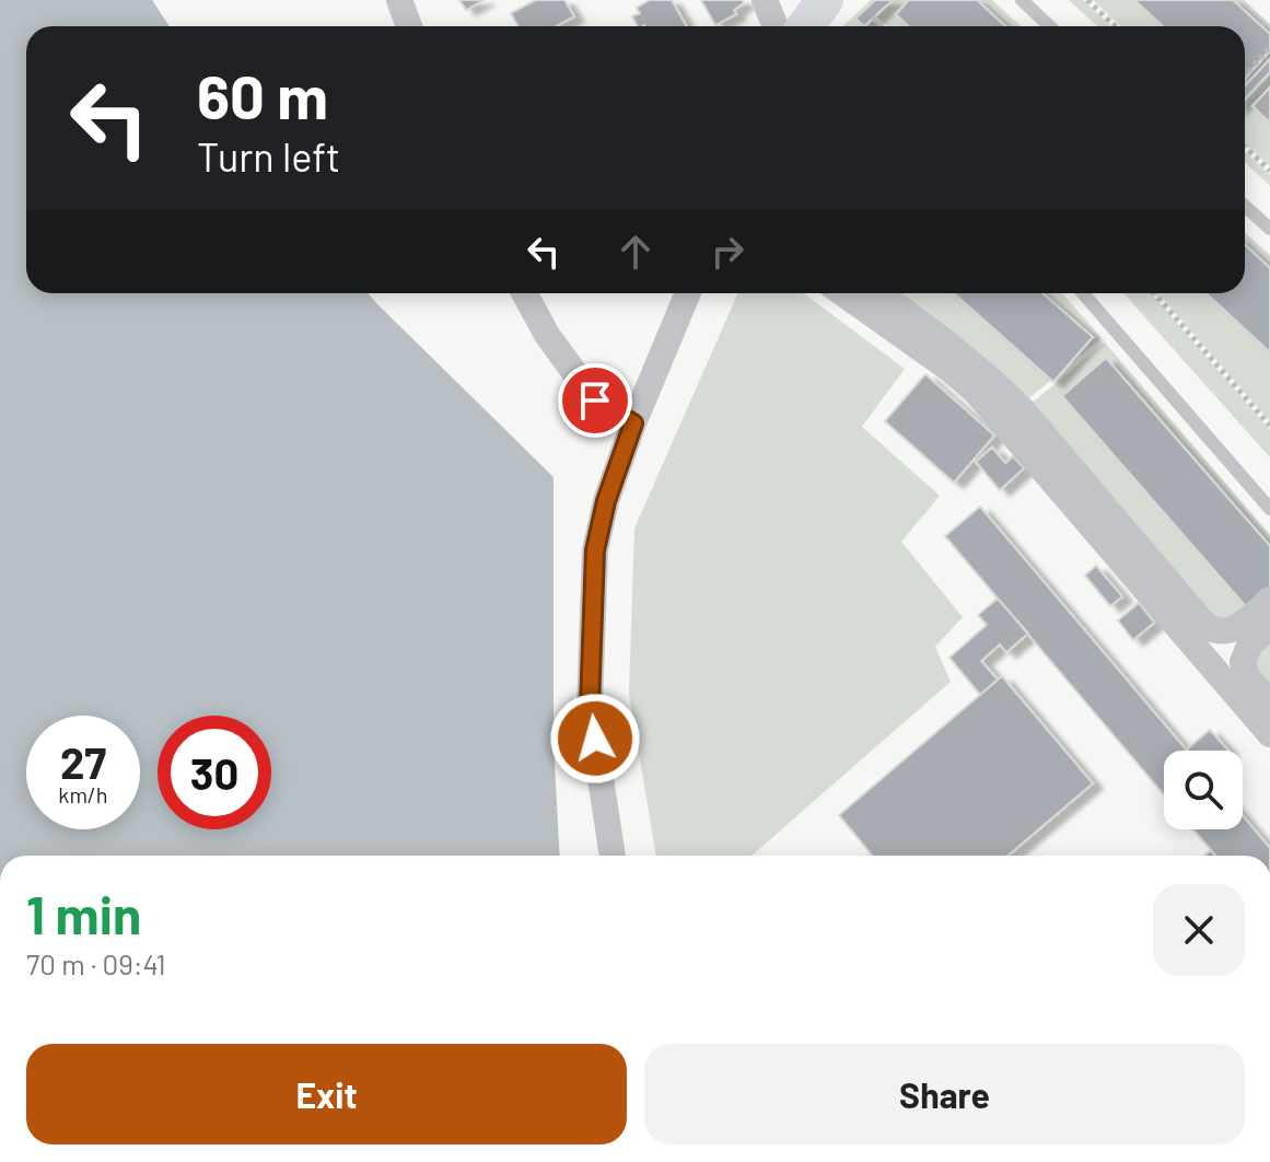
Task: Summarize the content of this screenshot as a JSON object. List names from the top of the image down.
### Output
{
  "page": {
    "turn": ["60 m", "Turn left"],
    "speed": "27 km/h",
    "limit": "30",
    "heading": ["1 min", "70 m · 09:41"],
    "buttons": ["Exit", "Share"]
  }
}
